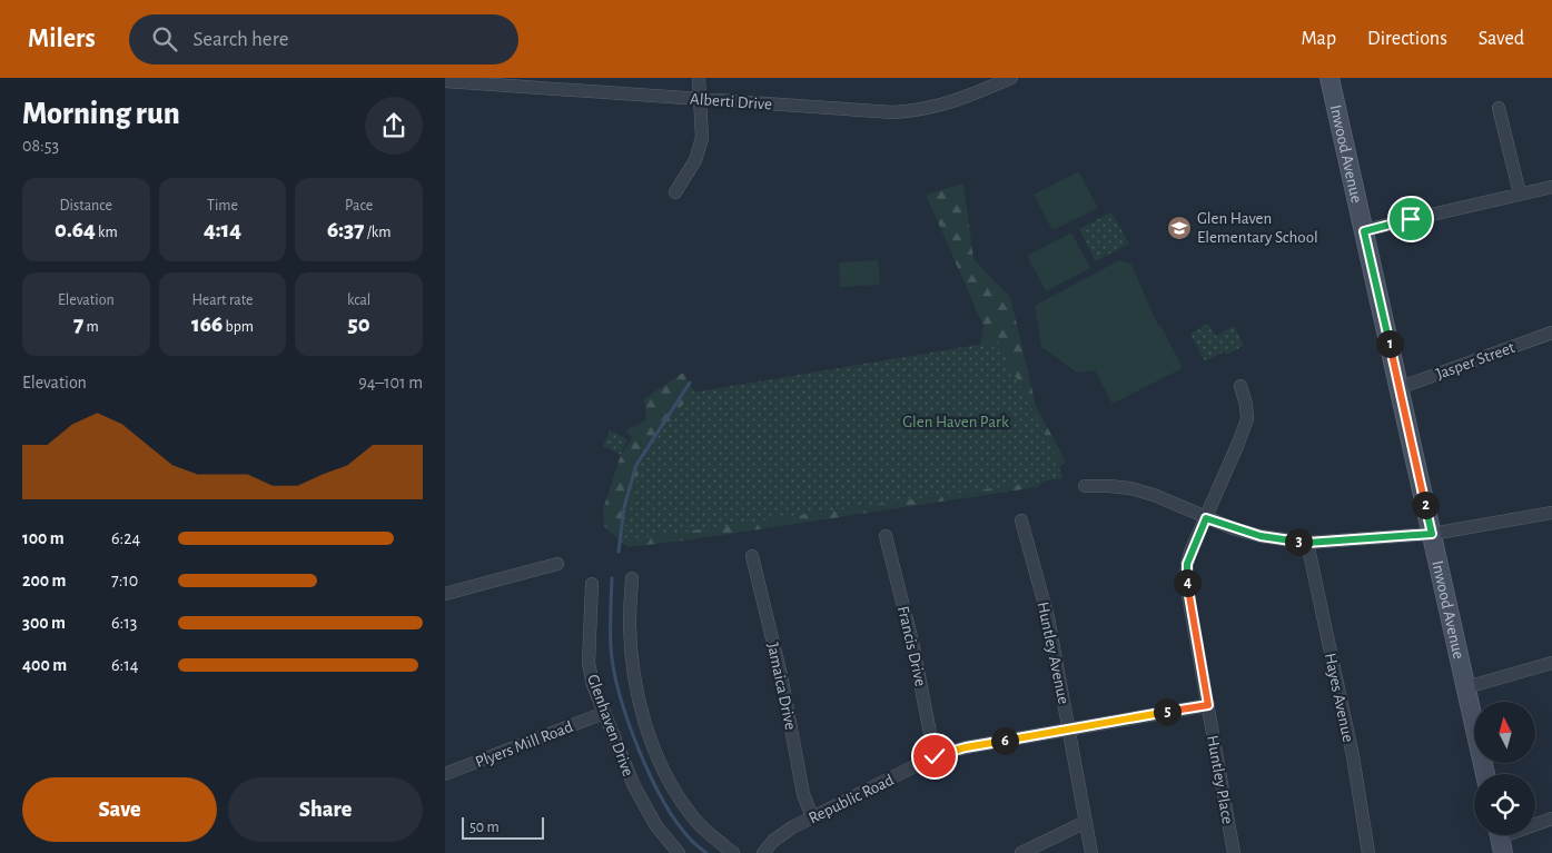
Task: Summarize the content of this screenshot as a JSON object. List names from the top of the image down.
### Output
{
  "streets": {
    "street": [
      "Alberti Drive",
      "Inwood Avenue",
      "Jasper Street",
      "Francis Drive",
      "Huntley Avenue",
      "Jamaica Drive",
      "Hayes Avenue",
      "Glenhaven Drive",
      "Plyers Mill Road",
      "Huntley Place",
      "Republic Road"
    ]
  },
  "crossings": [
    ["Inwood Avenue", "Jasper Street"],
    ["Francis Drive", "Republic Road"],
    ["Huntley Avenue", "Republic Road"],
    ["Jamaica Drive", "Republic Road"],
    ["Glenhaven Drive", "Plyers Mill Road"],
    ["Huntley Place", "Republic Road"]
  ],
  "parks": ["Glen Haven Park"],
  "places": {
    "school or university": ["Glen Haven Elementary School"]
  },
  "scale_bar": "50 m",
  "north": "top",
  "page": {
    "header": "Milers",
    "search": "Search here",
    "nav": ["Map", "Directions", "Saved"],
    "heading": ["Morning run", "08:53"],
    "stats": [
      ["Distance", "0.64 km"],
      ["Time", "4:14"],
      ["Pace", "6:37 /km"],
      ["Elevation", "7 m"],
      ["Heart rate", "166 bpm"],
      ["kcal", "50"]
    ],
    "pins": [
      "1",
      "2",
      "3",
      "4",
      "5",
      "6"
    ],
    "chart": ["Elevation", "94–101 m"],
    "list": [
      {
        "name": "100 m",
        "note": "6:24"
      },
      {
        "name": "200 m",
        "note": "7:10"
      },
      {
        "name": "300 m",
        "note": "6:13"
      },
      {
        "name": "400 m",
        "note": "6:14"
      }
    ],
    "buttons": ["Save", "Share"],
    "scale": "50 m"
  }
}
